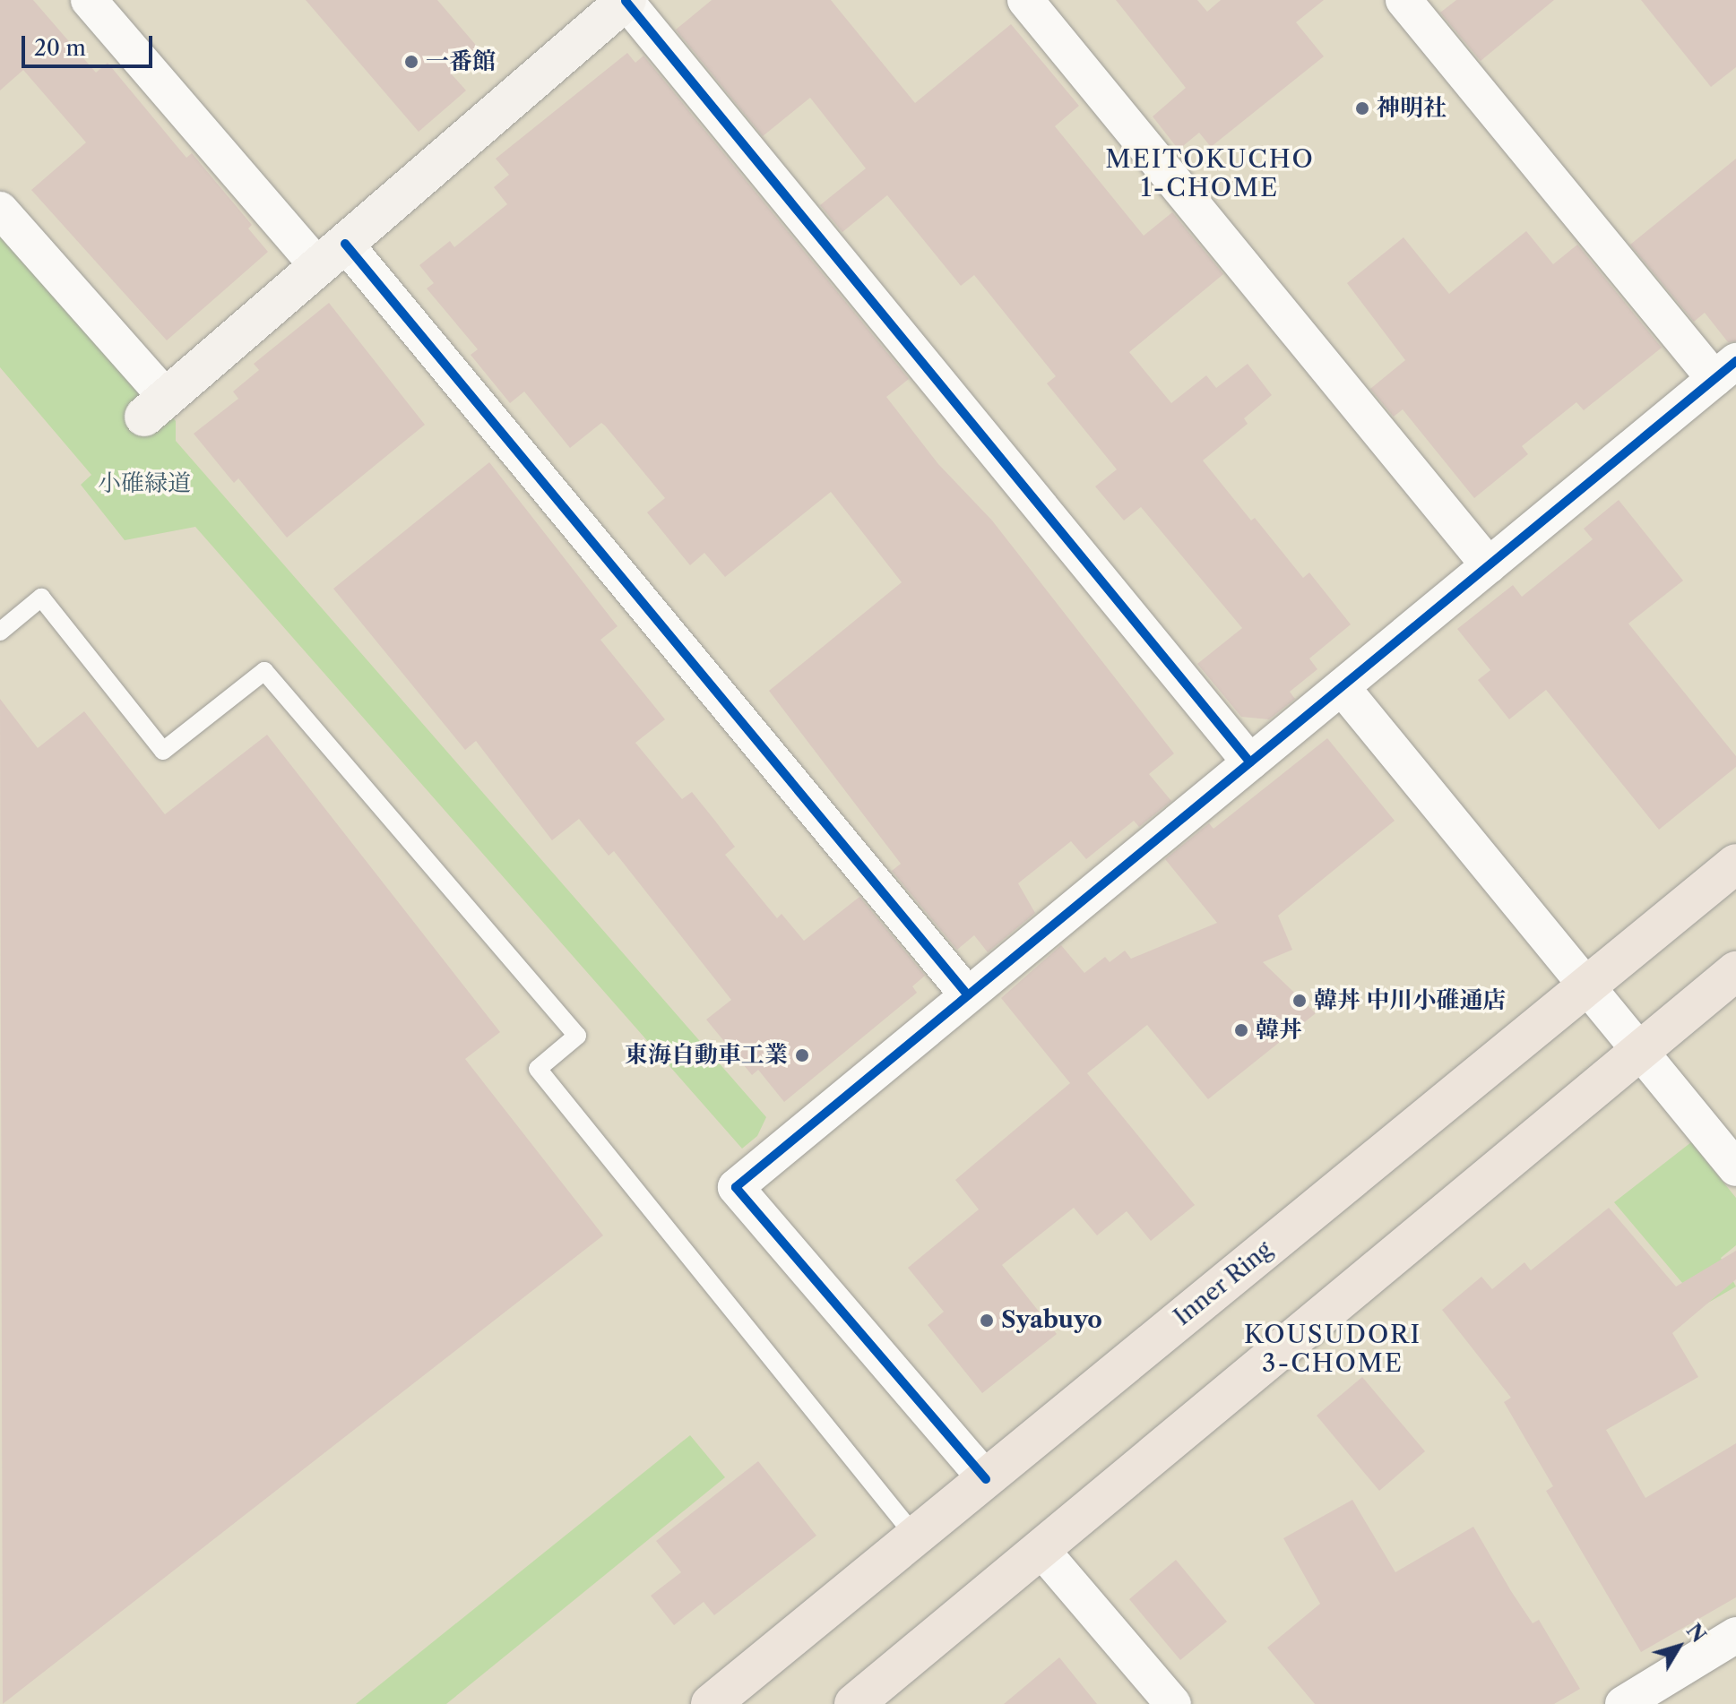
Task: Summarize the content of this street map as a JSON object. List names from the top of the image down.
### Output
{
  "streets": {
    "main road": ["Inner Ring"]
  },
  "districts": ["MEITOKUCHO 1-CHOME", "KOUSUDORI 3-CHOME"],
  "parks": ["小碓緑道"],
  "places": [
    "一番館",
    "神明社",
    "韓丼 中川小碓通店",
    "韓丼",
    "東海自動車工業",
    "Syabuyo"
  ],
  "scale_bar": "20 m",
  "north": "top right"
}
